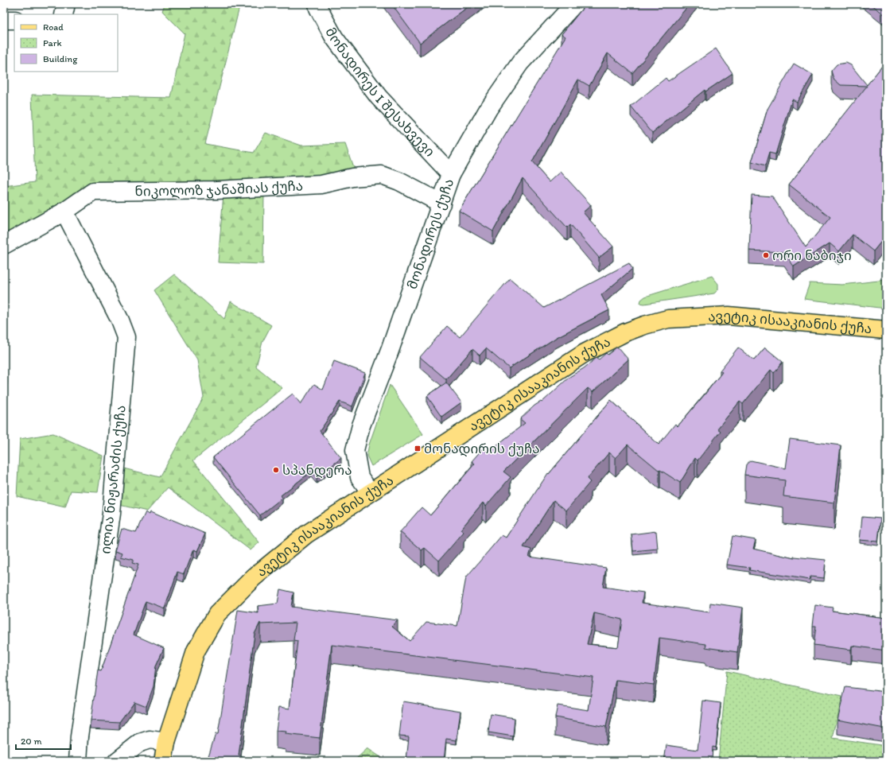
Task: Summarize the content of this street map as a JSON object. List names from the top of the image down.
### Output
{
  "streets": {
    "main road": ["ავეტიკ ისააკიანის ქუჩა"],
    "street": [
      "მონადირეს I შესახვევი",
      "ნიკოლოზ ჯანაშიას ქუჩა",
      "მონადირეს ქუჩა",
      "ილია ნიჟარაძის ქუჩა"
    ]
  },
  "crossings": [
    ["მონადირეს I შესახვევი", "მონადირეს ქუჩა"],
    ["ნიკოლოზ ჯანაშიას ქუჩა", "მონადირეს ქუჩა"],
    ["ნიკოლოზ ჯანაშიას ქუჩა", "ილია ნიჟარაძის ქუჩა"],
    ["მონადირეს ქუჩა", "ავეტიკ ისააკიანის ქუჩა"]
  ],
  "places": {
    "other": ["ორი ნაბიჯი", "სპანდერა"],
    "transit": ["მონადირის ქუჩა"]
  },
  "legend": ["Road", "Park", "Building"],
  "scale_bar": "20 m"
}
